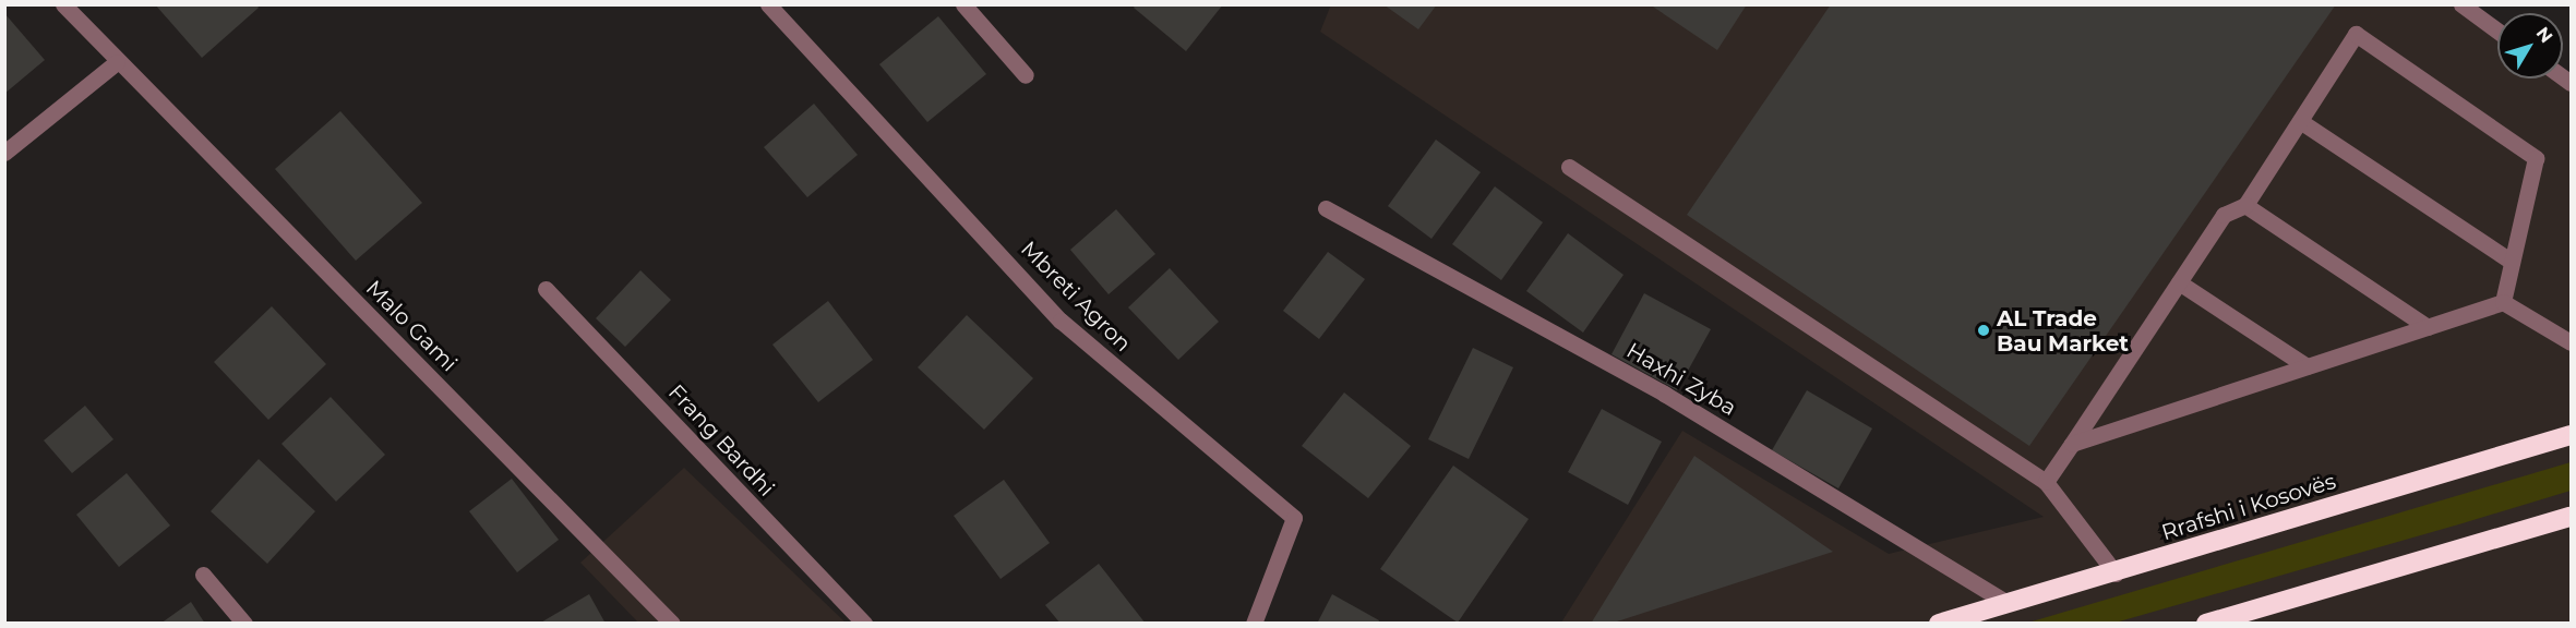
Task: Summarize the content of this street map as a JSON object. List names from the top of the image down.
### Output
{
  "streets": {
    "highway": ["Rrafshi i Kosovës"],
    "street": [
      "Mbreti Agron",
      "Malo Gami",
      "Haxhi Zyba",
      "Frang Bardhi"
    ]
  },
  "crossings": [
    ["Haxhi Zyba", "Rrafshi i Kosovës"]
  ],
  "places": ["AL Trade Bau Market"],
  "north": "top right"
}
